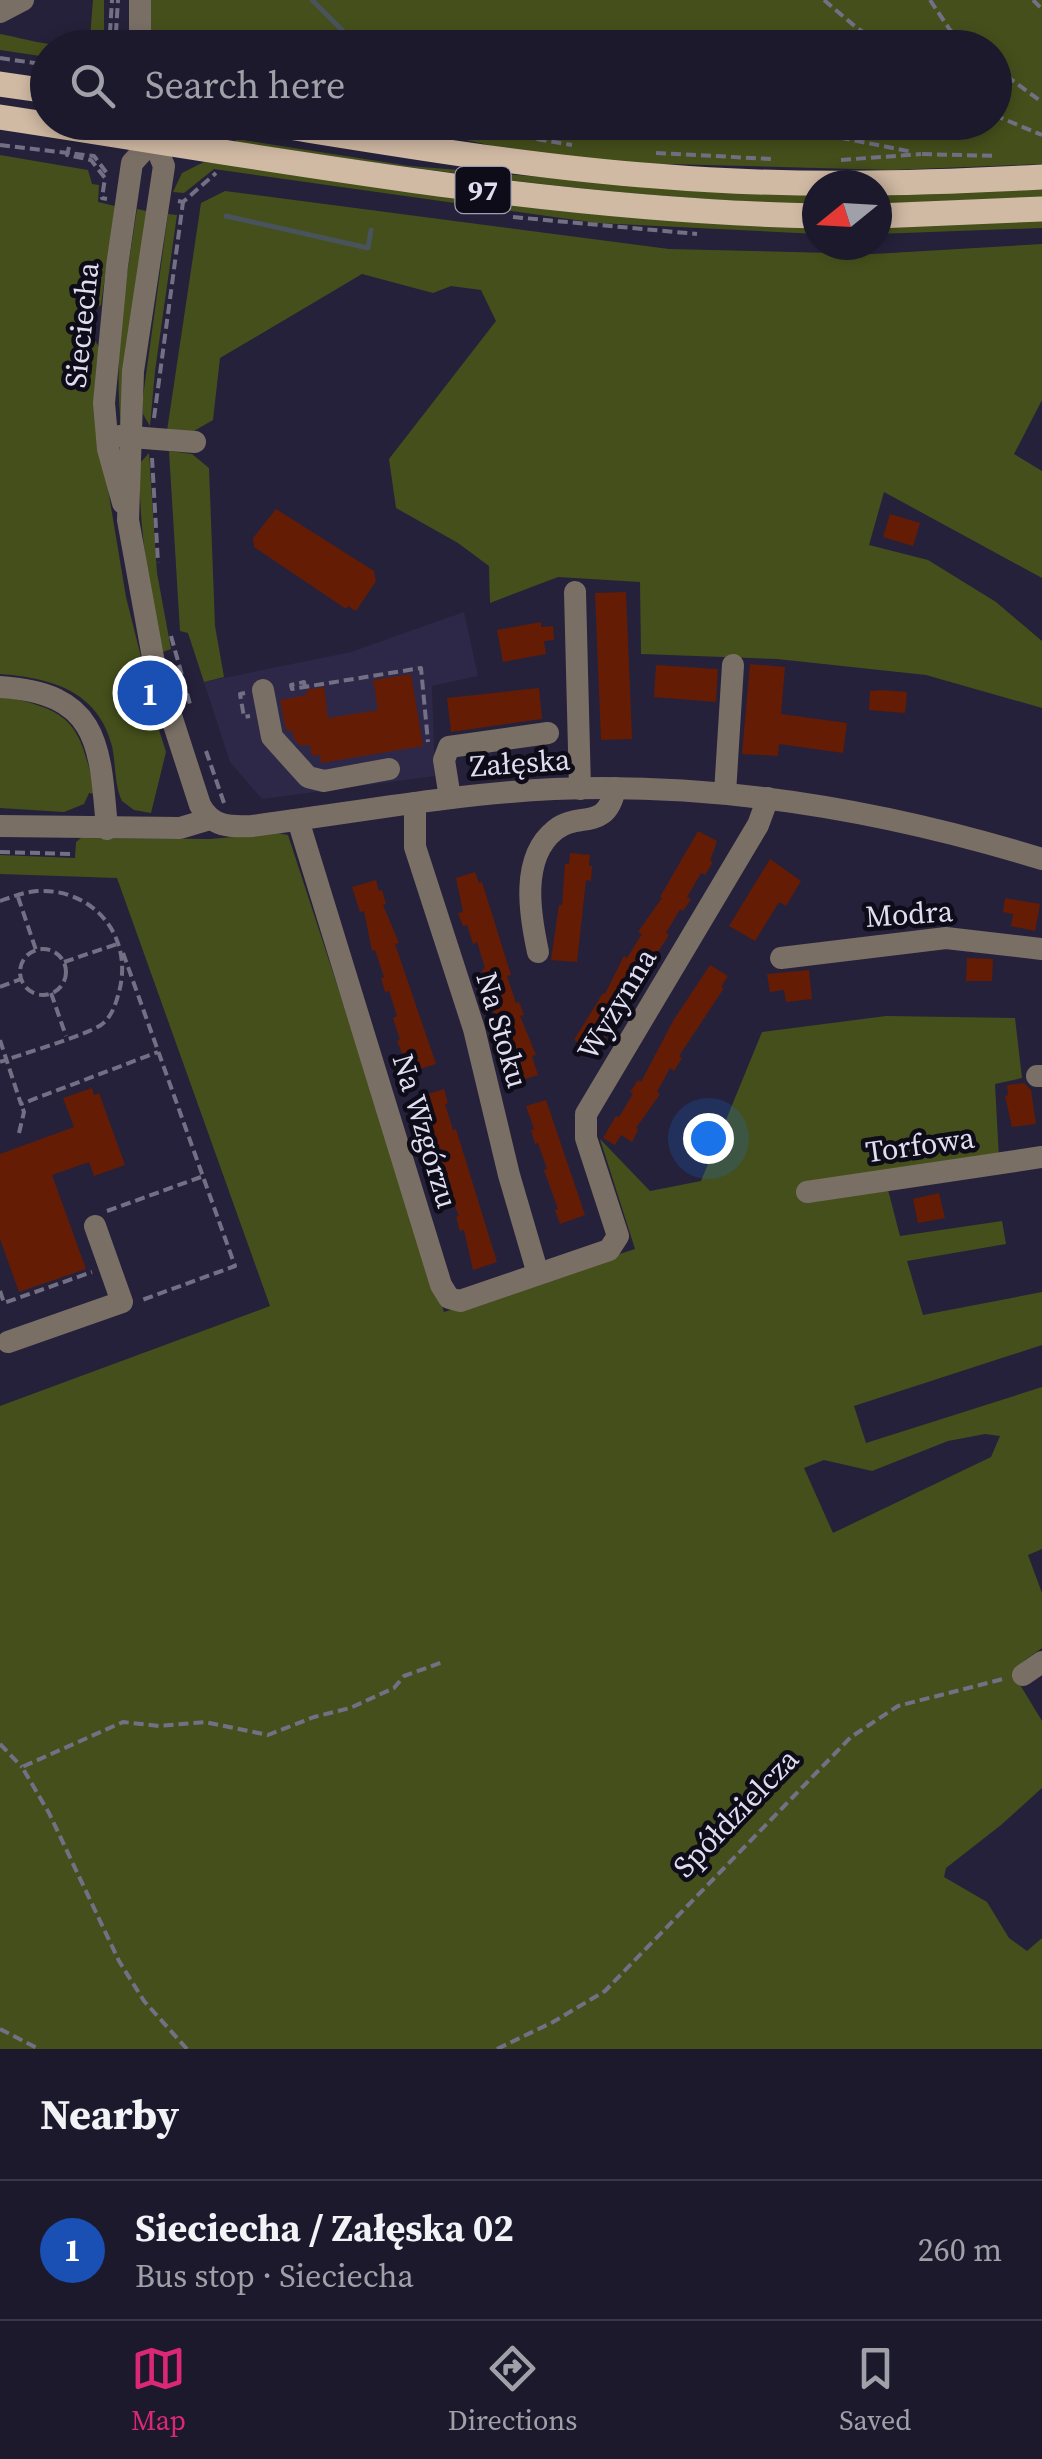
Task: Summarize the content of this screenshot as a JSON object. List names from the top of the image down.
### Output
{
  "streets": {
    "main road": ["97"],
    "street": [
      "Sieciecha",
      "Załęska",
      "Modra",
      "Wyżynna",
      "Na Stoku",
      "Na Wzgórzu",
      "Torfowa"
    ],
    "path": ["Spółdzielcza"]
  },
  "crossings": [
    ["Sieciecha", "Załęska"],
    ["Załęska", "Wyżynna"],
    ["Załęska", "Na Stoku"],
    ["Załęska", "Na Wzgórzu"],
    ["Wyżynna", "Na Wzgórzu"],
    ["Na Stoku", "Na Wzgórzu"]
  ],
  "north": "left",
  "page": {
    "search": "Search here",
    "pins": "1",
    "heading": "Nearby",
    "list": [
      {
        "mark": "1",
        "name": "Sieciecha / Załęska 02",
        "note": "Bus stop · Sieciecha",
        "value": "260 m"
      }
    ],
    "nav": ["Map", "Directions", "Saved"]
  }
}
